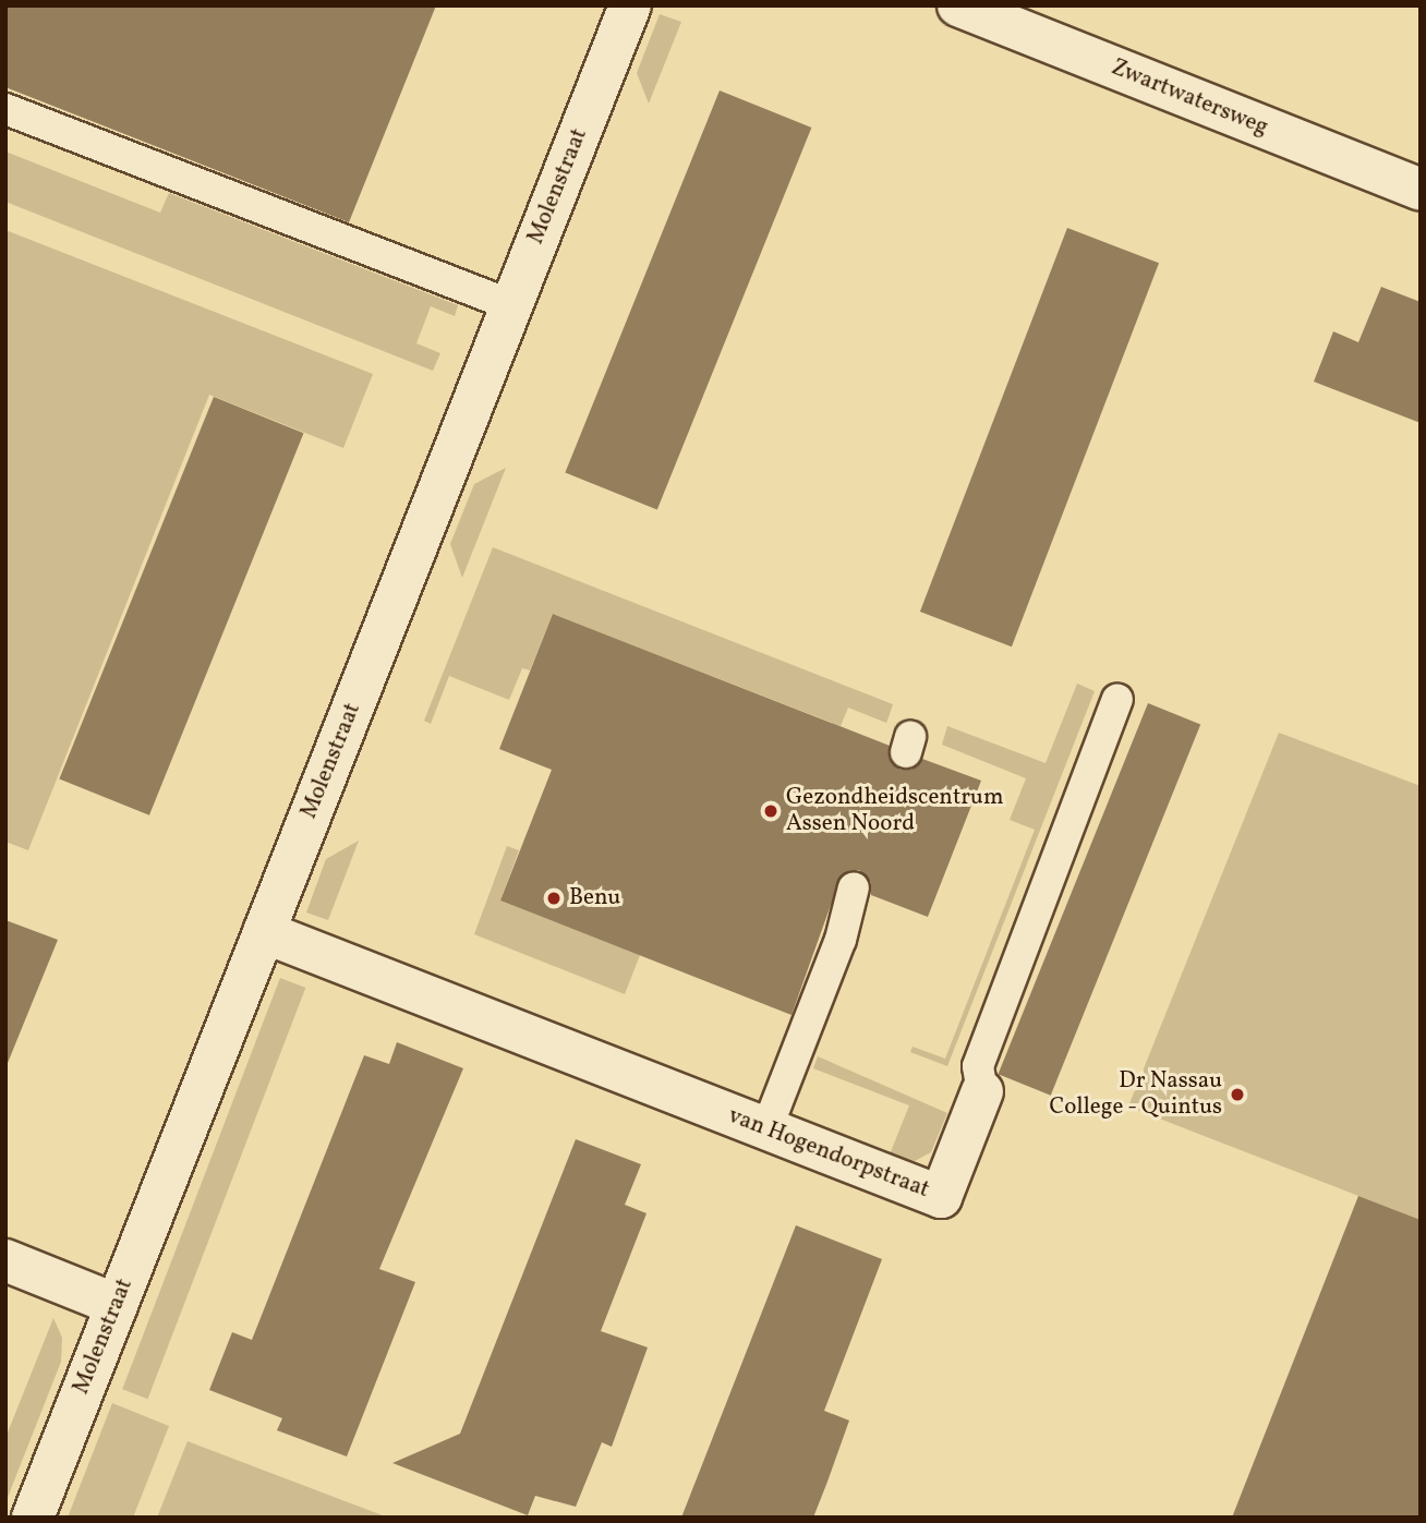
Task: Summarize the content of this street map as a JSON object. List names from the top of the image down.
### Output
{
  "streets": {
    "street": ["Zwartwatersweg", "Molenstraat", "van Hogendorpstraat"]
  },
  "crossings": [
    ["Molenstraat", "van Hogendorpstraat"]
  ],
  "places": ["Gezondheidscentrum Assen Noord", "Benu", "Dr Nassau College - Quintus"]
}
